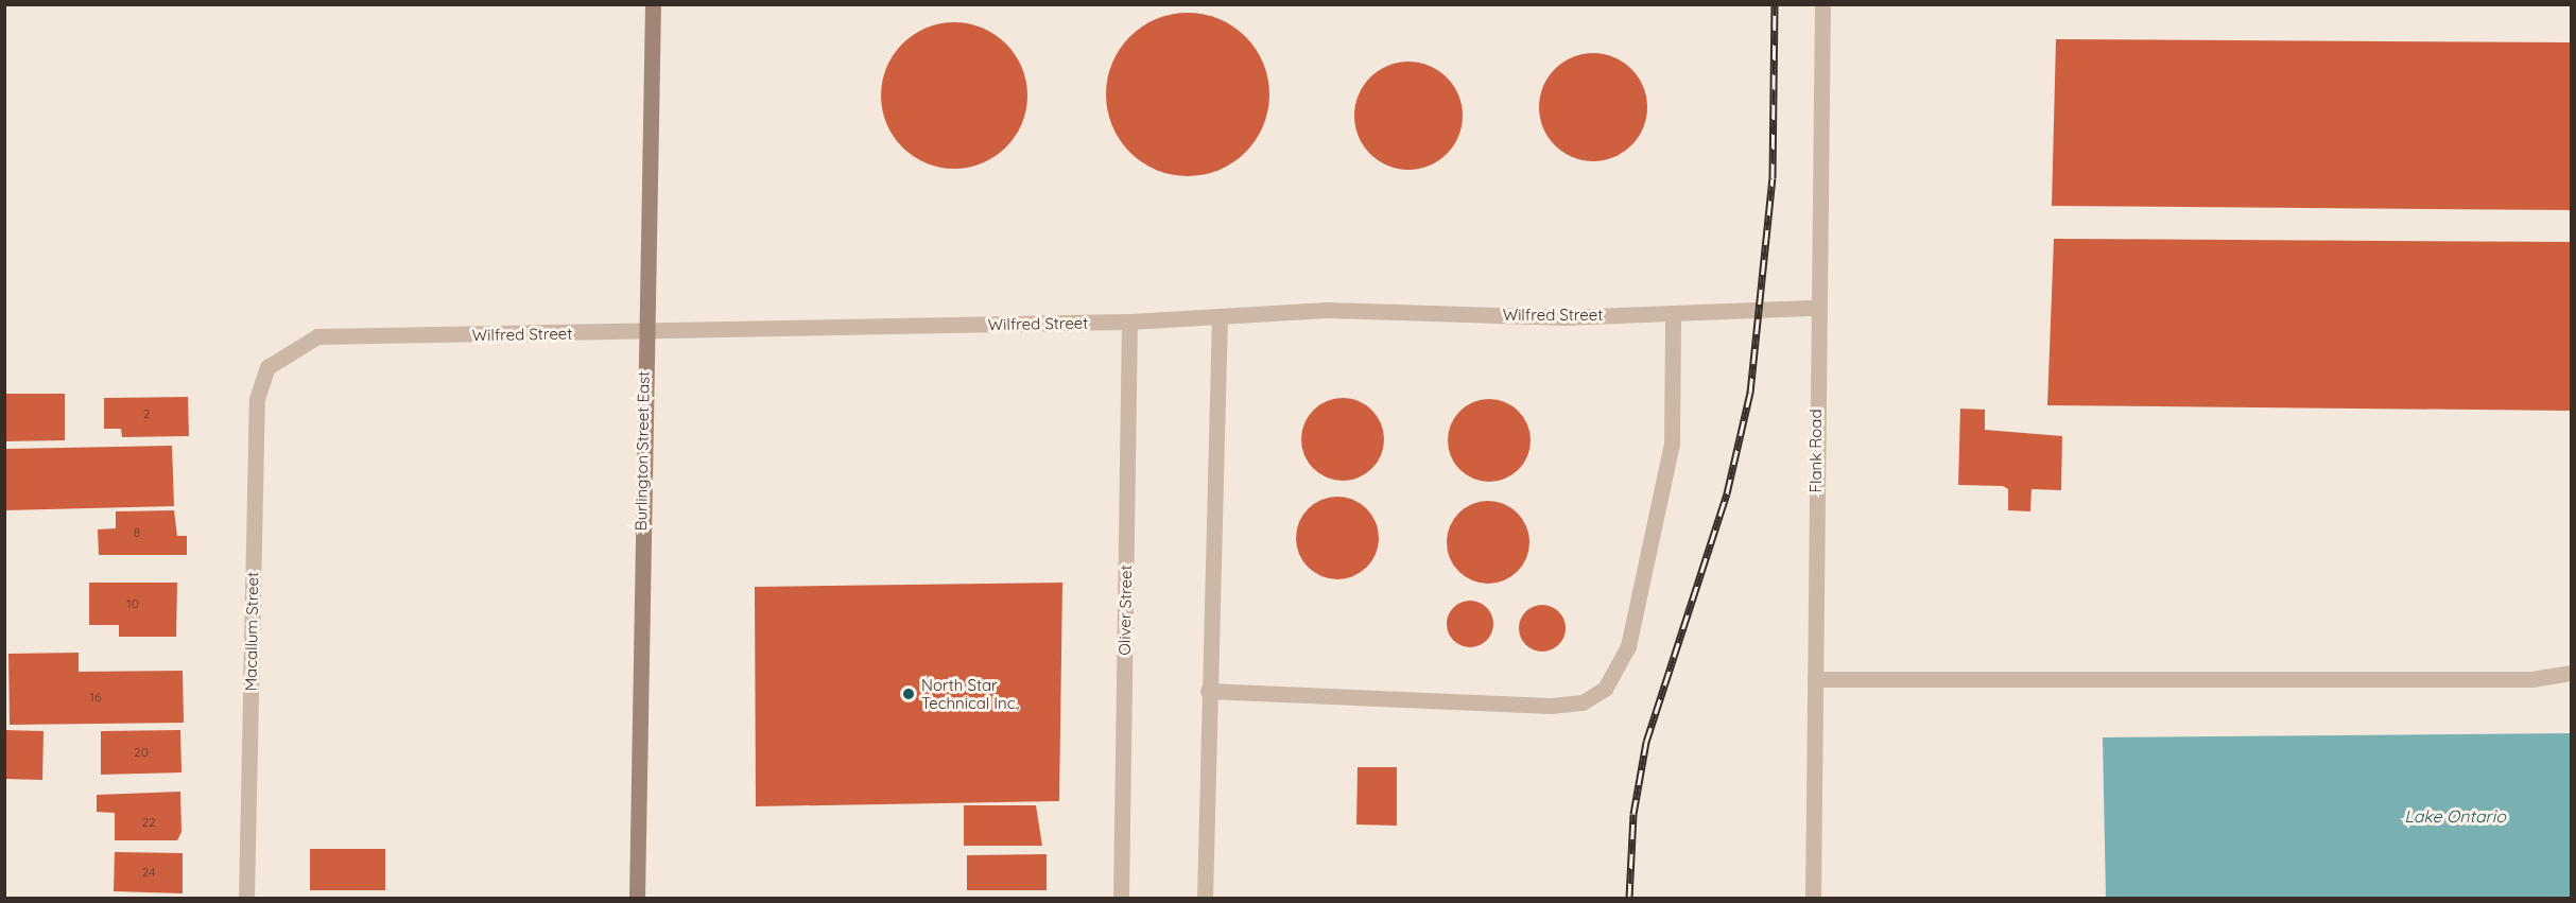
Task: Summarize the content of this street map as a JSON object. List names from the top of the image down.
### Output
{
  "streets": {
    "main road": ["Burlington Street East"],
    "street": [
      "Wilfred Street",
      "Flank Road",
      "Oliver Street",
      "Macallum Street"
    ]
  },
  "crossings": [
    ["Wilfred Street", "Burlington Street East"],
    ["Wilfred Street", "Flank Road"],
    ["Wilfred Street", "Oliver Street"],
    ["Wilfred Street", "Macallum Street"]
  ],
  "water": ["Lake Ontario"],
  "places": ["North Star Technical Inc."],
  "house_numbers": [
    "2",
    "8",
    "10",
    "16",
    "20",
    "22",
    "24"
  ]
}
